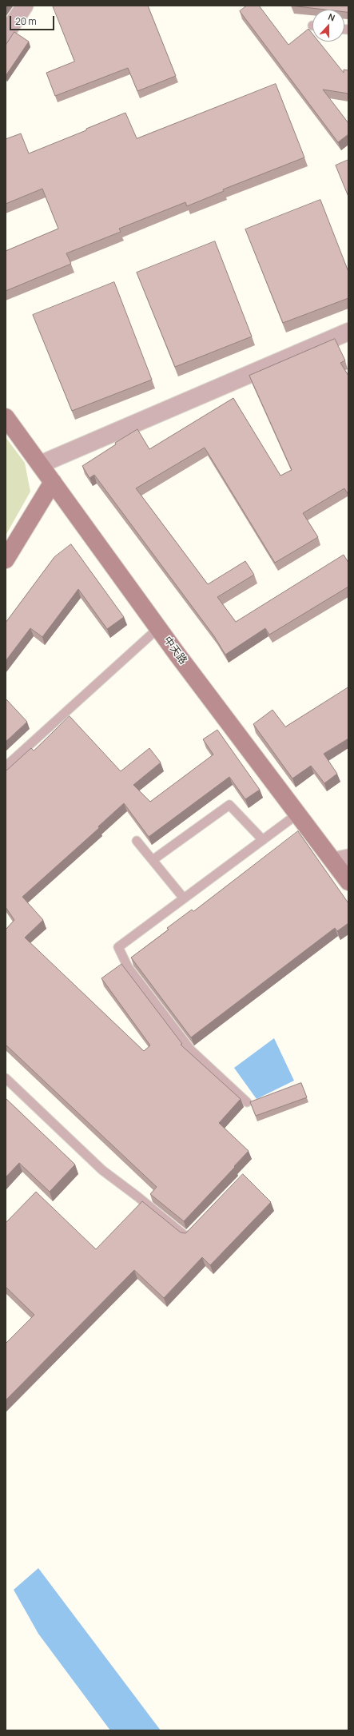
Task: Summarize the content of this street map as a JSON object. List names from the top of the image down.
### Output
{
  "streets": {
    "main road": ["中天路"]
  },
  "scale_bar": "20 m",
  "north": "top"
}
